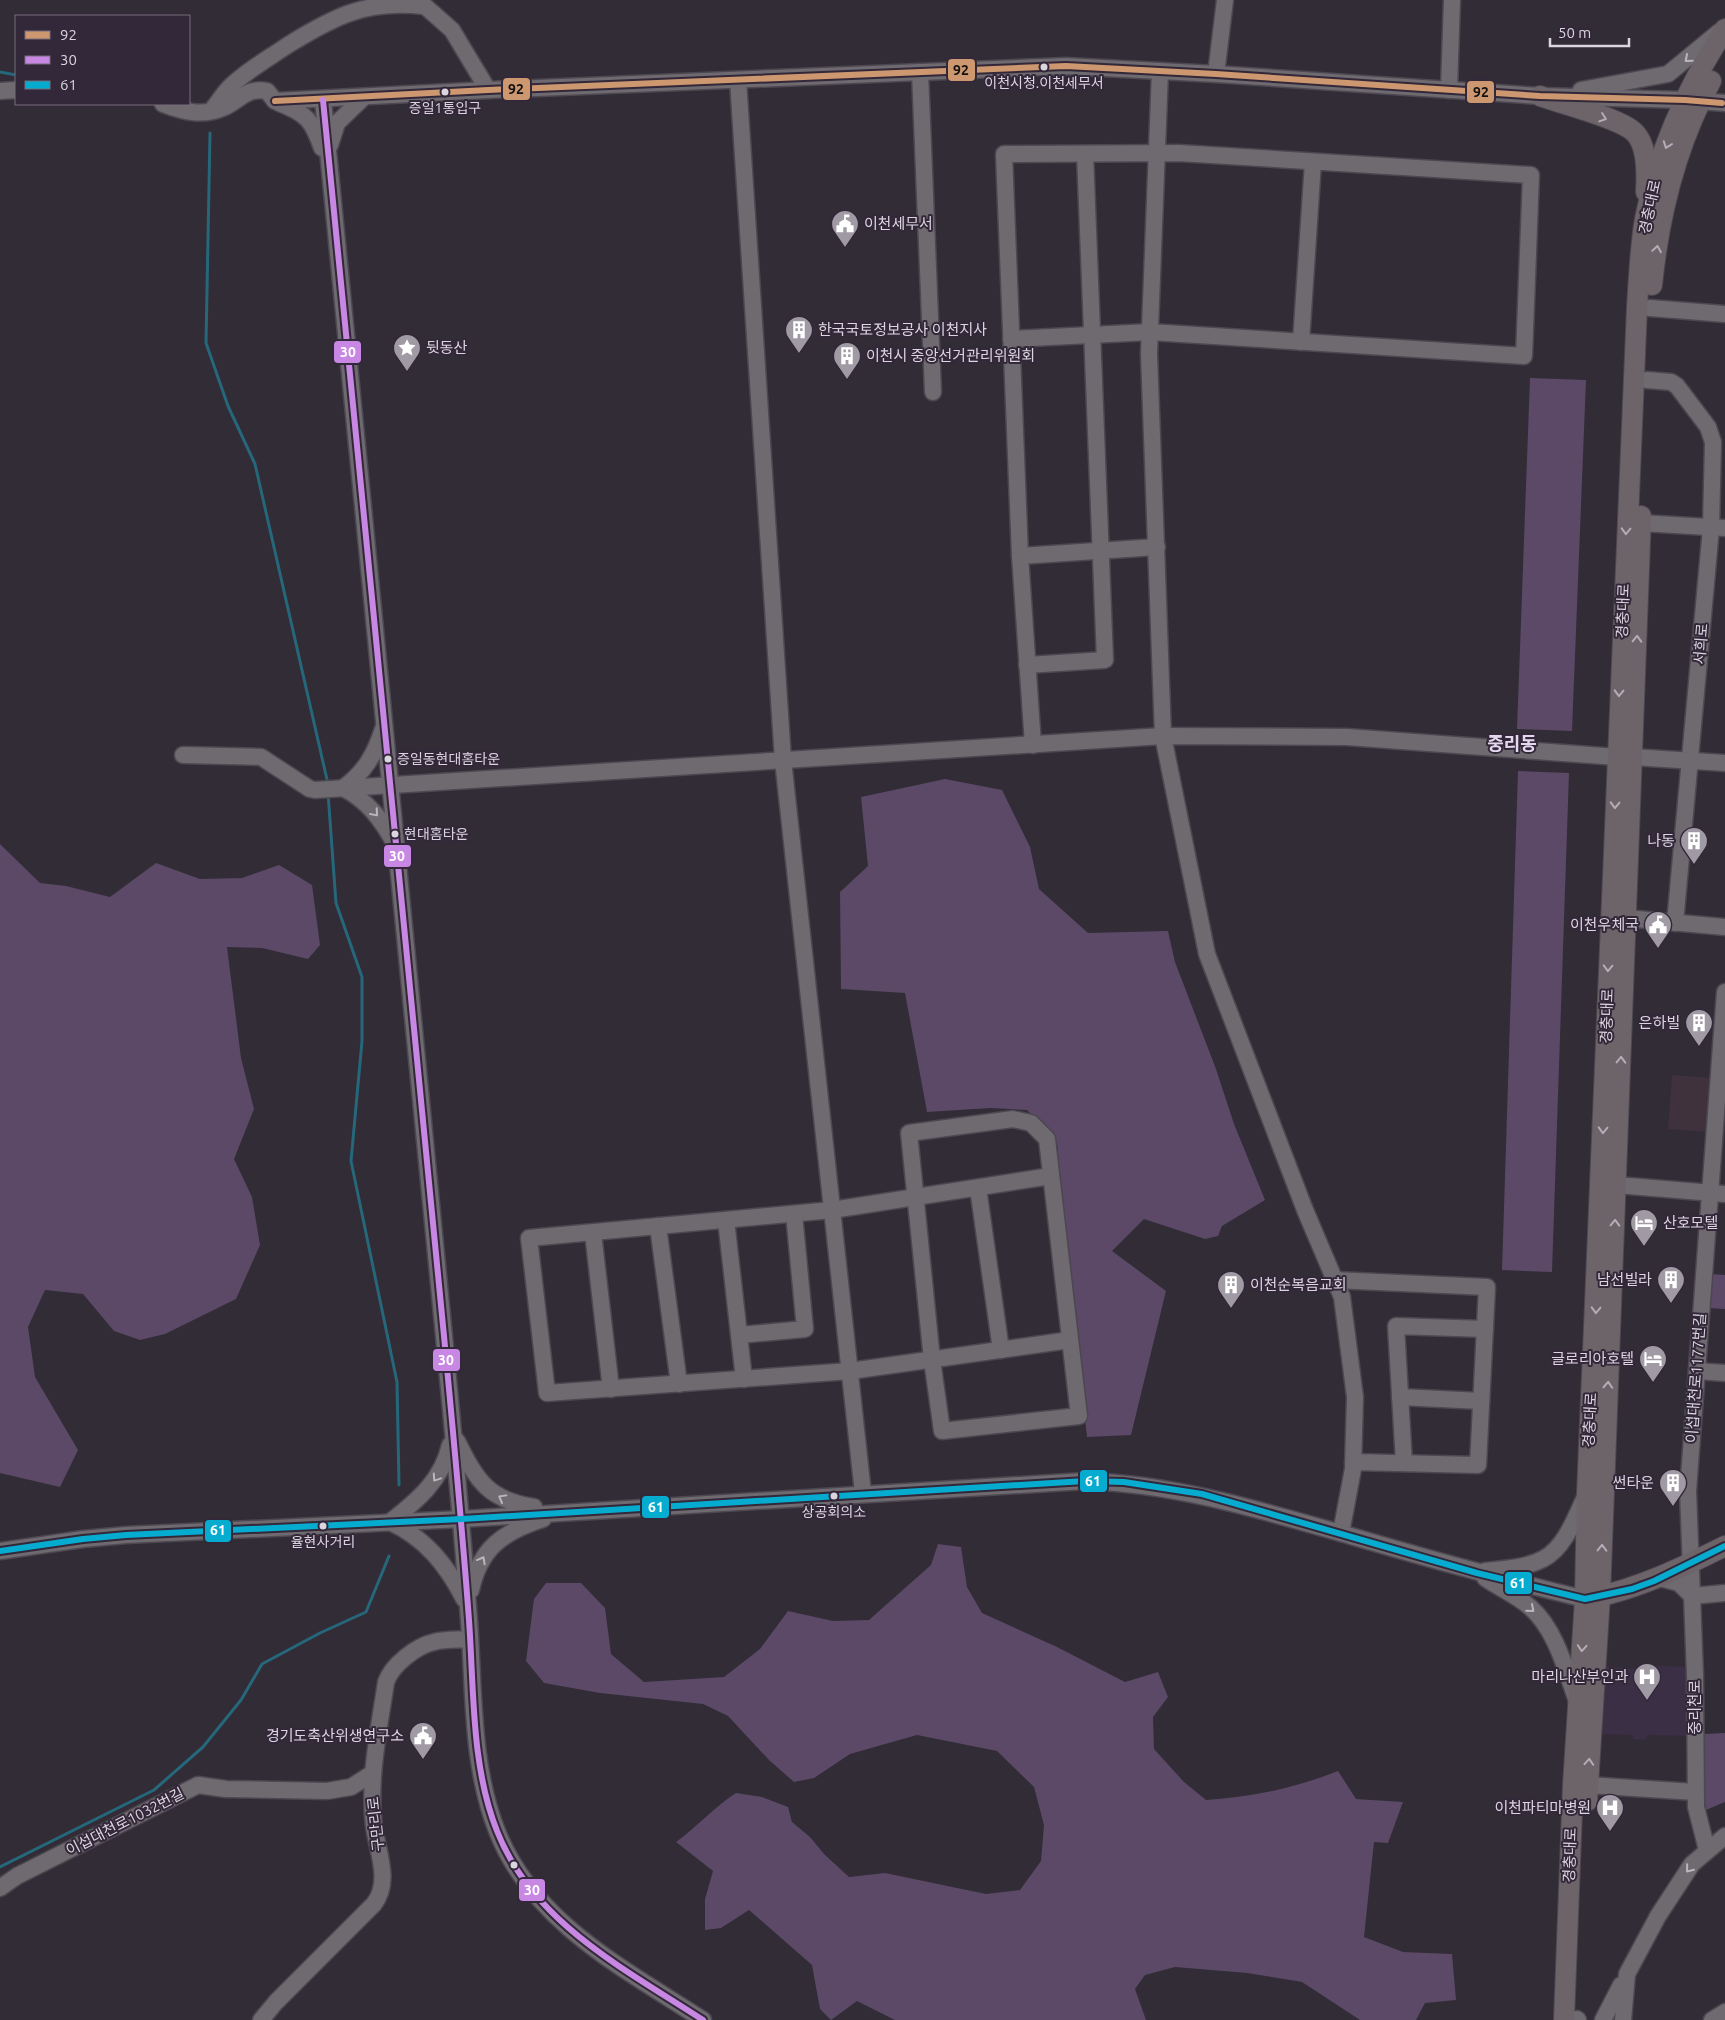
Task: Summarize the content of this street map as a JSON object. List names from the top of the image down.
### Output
{
  "streets": {
    "main road": ["경충대로"],
    "street": [
      "서희로",
      "이섭대천로1177번길",
      "중리천로",
      "이섭대천로1032번길",
      "구만리로"
    ]
  },
  "crossings": [
    ["경충대로", "서희로"],
    ["이섭대천로1177번길", "중리천로"],
    ["이섭대천로1032번길", "구만리로"]
  ],
  "districts": ["중리동"],
  "places": {
    "other": [
      "이천시청.이천세무서",
      "증일1통입구",
      "증일동현대홈타운",
      "현대홈타운",
      "상공회의소",
      "율현사거리"
    ],
    "public building": ["이천세무서", "이천우체국", "경기도축산위생연구소"],
    "building": [
      "한국국토정보공사 이천지사",
      "이천시 중앙선거관리위원회",
      "나동",
      "은하빌",
      "남선빌라",
      "이천순복음교회",
      "썬타운"
    ],
    "place": ["뒷동산"],
    "hotel": ["산호모텔", "글로리아호텔"],
    "hospital": ["마리나산부인과", "이천파티마병원"]
  },
  "lines": ["transit line 92", "transit line 30", "transit line 61"],
  "legend": ["92", "30", "61"],
  "scale_bar": "50 m"
}
